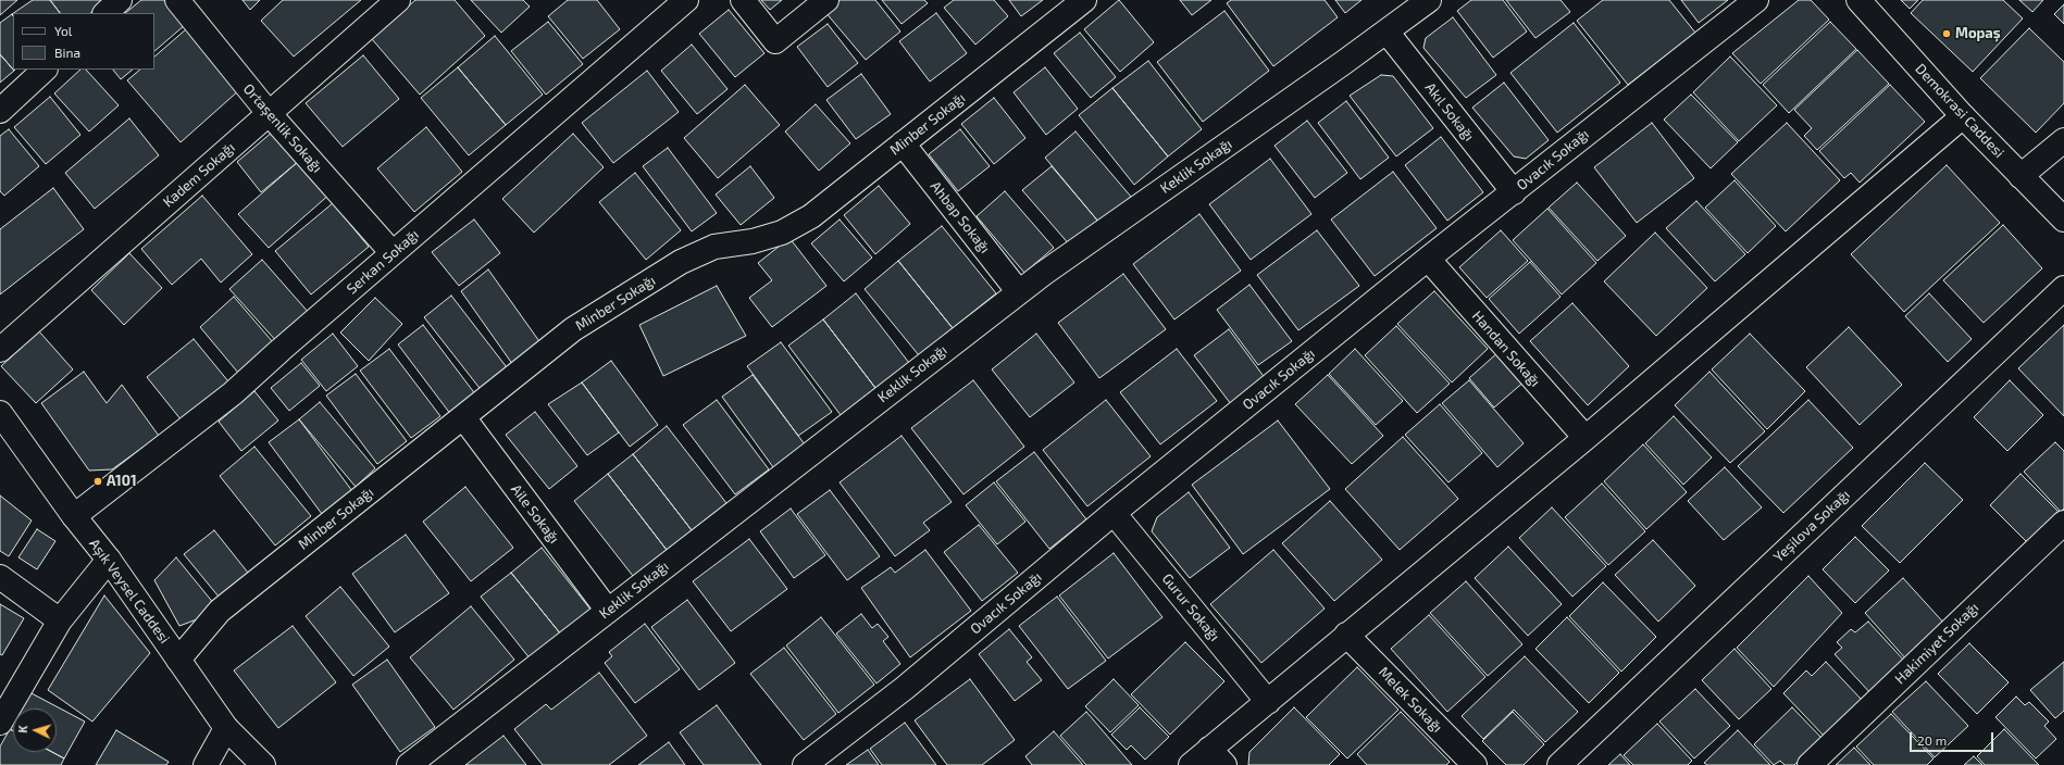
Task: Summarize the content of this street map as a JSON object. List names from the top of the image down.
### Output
{
  "streets": {
    "street": [
      "Demokrasi Caddesi",
      "Akıl Sokağı",
      "Minber Sokağı",
      "Ortaşenlik Sokağı",
      "Ovacık Sokağı",
      "Keklik Sokağı",
      "Kadem Sokağı",
      "Ahbap Sokağı",
      "Serkan Sokağı",
      "Handan Sokağı",
      "Aile Sokağı",
      "Yeşilova Sokağı",
      "Aşık Veysel Caddesi",
      "Gurur Sokağı",
      "Hakimiyet Sokağı",
      "Melek Sokağı"
    ]
  },
  "crossings": [
    ["Akıl Sokağı", "Ovacık Sokağı"],
    ["Akıl Sokağı", "Keklik Sokağı"],
    ["Minber Sokağı", "Ahbap Sokağı"],
    ["Minber Sokağı", "Aile Sokağı"],
    ["Minber Sokağı", "Aşık Veysel Caddesi"],
    ["Ortaşenlik Sokağı", "Kadem Sokağı"],
    ["Ortaşenlik Sokağı", "Serkan Sokağı"],
    ["Ovacık Sokağı", "Handan Sokağı"],
    ["Ovacık Sokağı", "Gurur Sokağı"],
    ["Keklik Sokağı", "Ahbap Sokağı"],
    ["Keklik Sokağı", "Aile Sokağı"],
    ["Serkan Sokağı", "Aşık Veysel Caddesi"]
  ],
  "places": ["Mopaş", "A101"],
  "legend": ["Yol", "Bina"],
  "scale_bar": "20 m",
  "north": "left"
}
